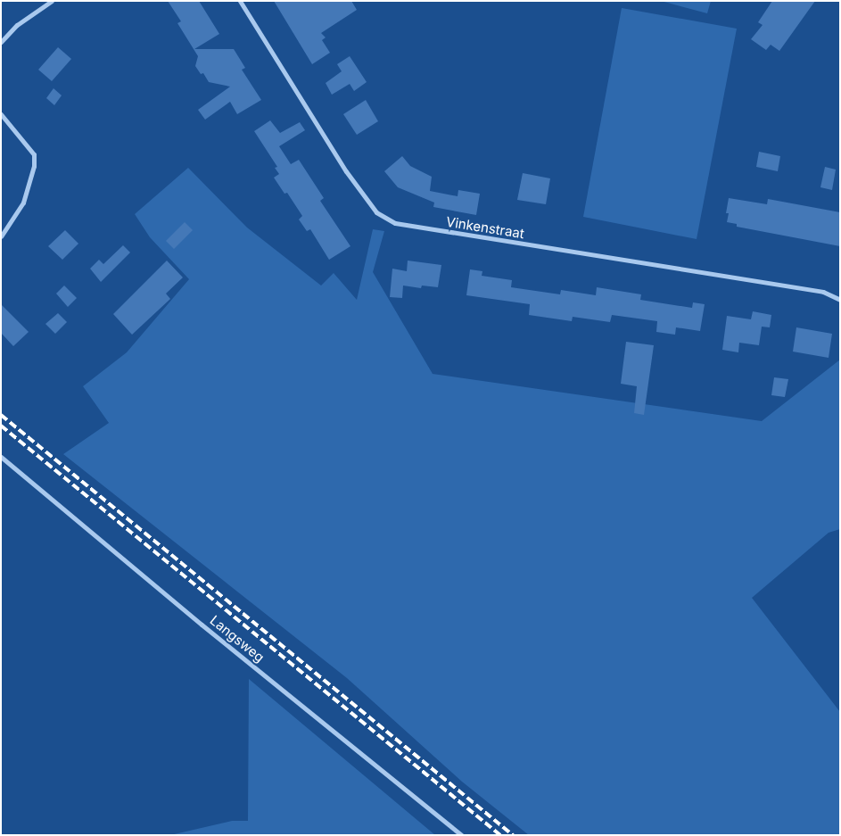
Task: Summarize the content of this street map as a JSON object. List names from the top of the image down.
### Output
{
  "streets": {
    "street": ["Vinkenstraat", "Langsweg"]
  }
}
